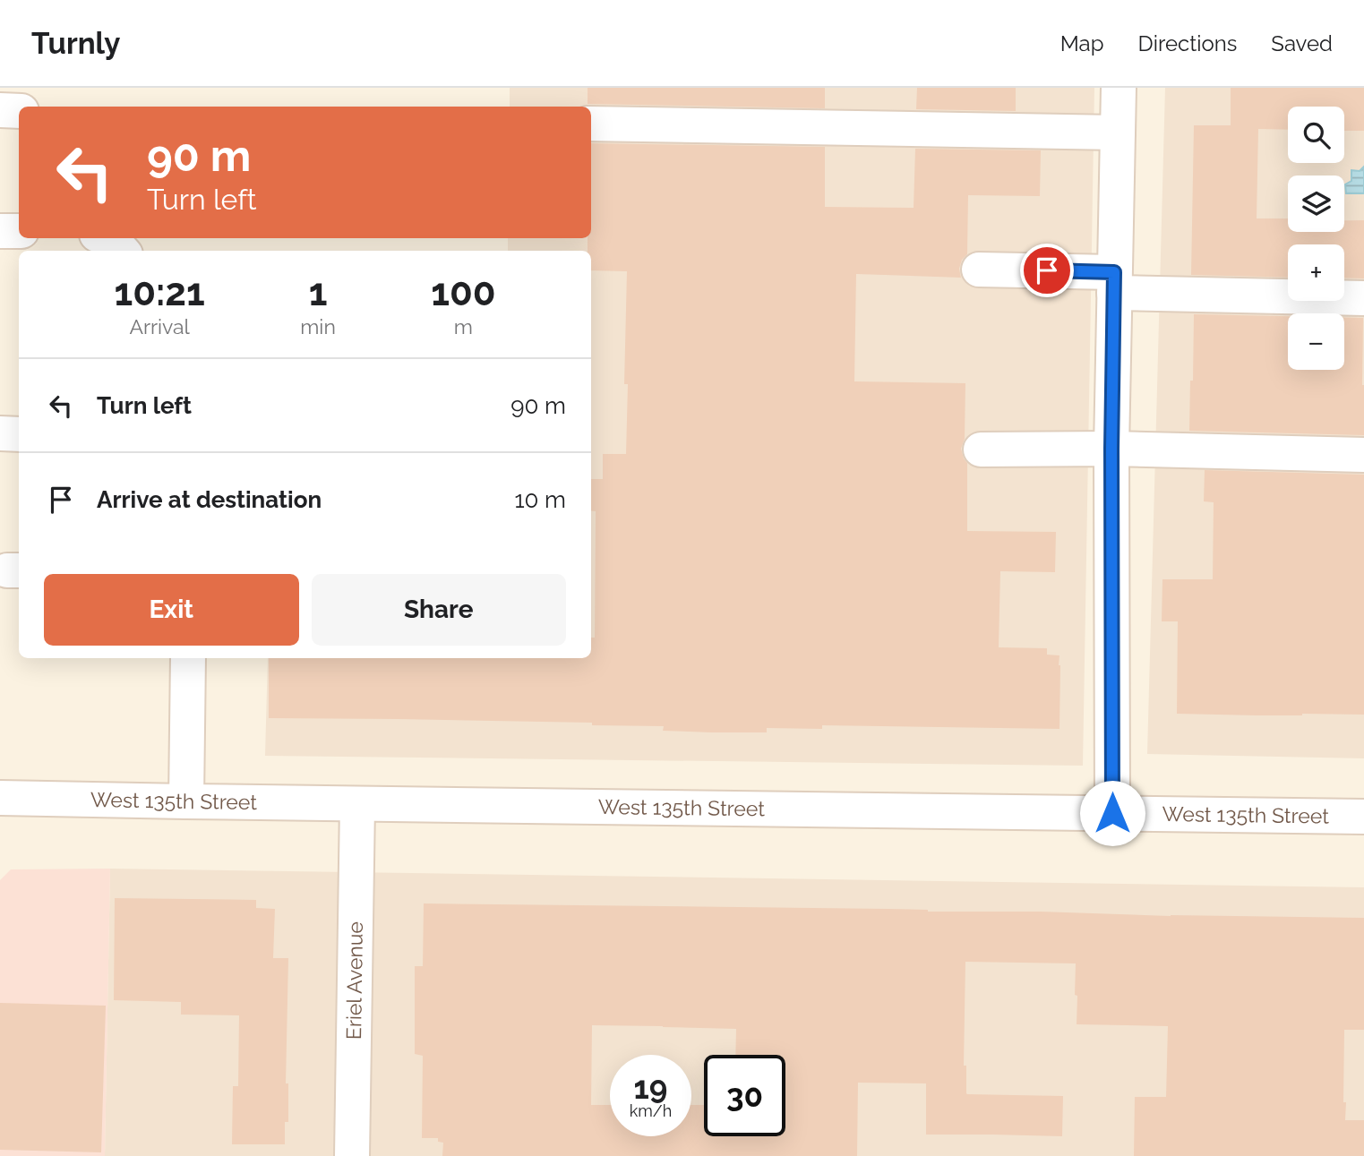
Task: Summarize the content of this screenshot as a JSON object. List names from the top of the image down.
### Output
{
  "streets": {
    "street": ["West 135th Street", "Eriel Avenue"]
  },
  "crossings": [
    ["West 135th Street", "Eriel Avenue"]
  ],
  "page": {
    "header": "Turnly",
    "nav": ["Map", "Directions", "Saved"],
    "map_buttons": ["+", "−"],
    "turn": ["90 m", "Turn left"],
    "eta": [
      "10:21",
      "Arrival",
      "1",
      "min",
      "100",
      "m"
    ],
    "list": [
      {
        "name": "Turn left",
        "value": "90 m"
      },
      {
        "name": "Arrive at destination",
        "value": "10 m"
      }
    ],
    "buttons": ["Exit", "Share"],
    "speed": "19 km/h",
    "limit": "30"
  }
}
